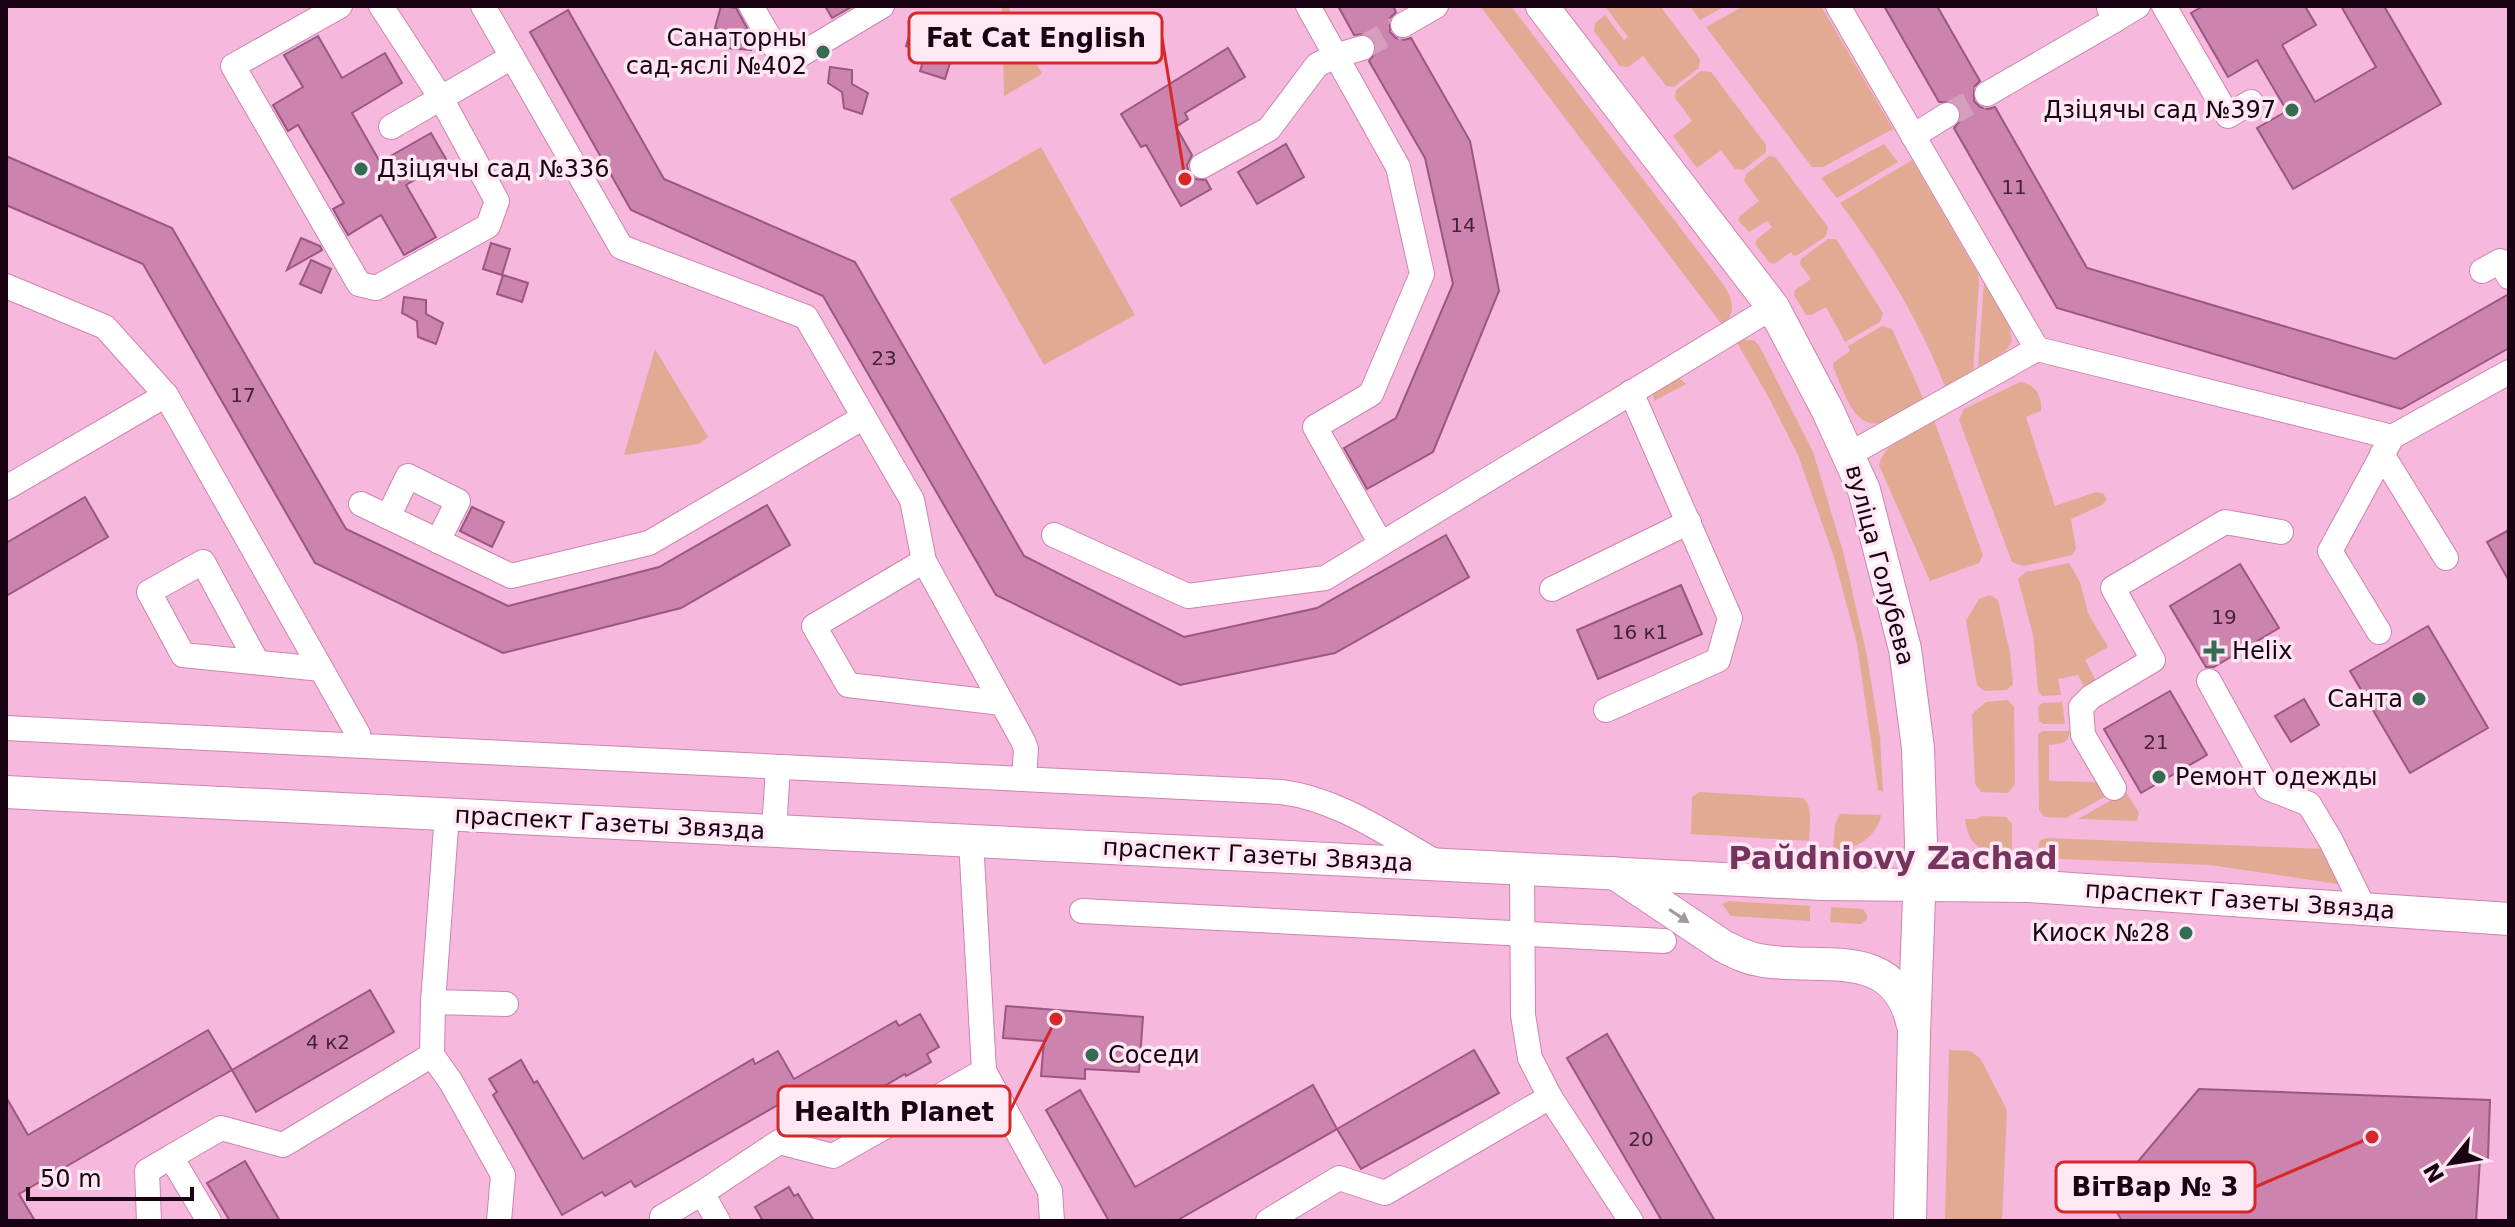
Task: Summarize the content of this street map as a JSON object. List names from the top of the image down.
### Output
{
  "streets": {
    "main road": ["вуліца Голубева", "праспект Газеты Звязда"]
  },
  "crossings": [
    ["вуліца Голубева", "праспект Газеты Звязда"]
  ],
  "districts": ["Paŭdniovy Zachad"],
  "places": {
    "other": [
      "Санаторны сад-яслі №402",
      "Дзіцячы сад №397",
      "Дзіцячы сад №336",
      "Fat Cat English",
      "Санта",
      "Ремонт одежды",
      "Киоск №28",
      "Health Planet",
      "Соседи",
      "ВітВар № 3"
    ],
    "health": ["Helix"]
  },
  "house_numbers": [
    "11",
    "14",
    "23",
    "17",
    "19",
    "16 к1",
    "21",
    "4 к2",
    "20"
  ],
  "scale_bar": "50 m",
  "north": "bottom left"
}
